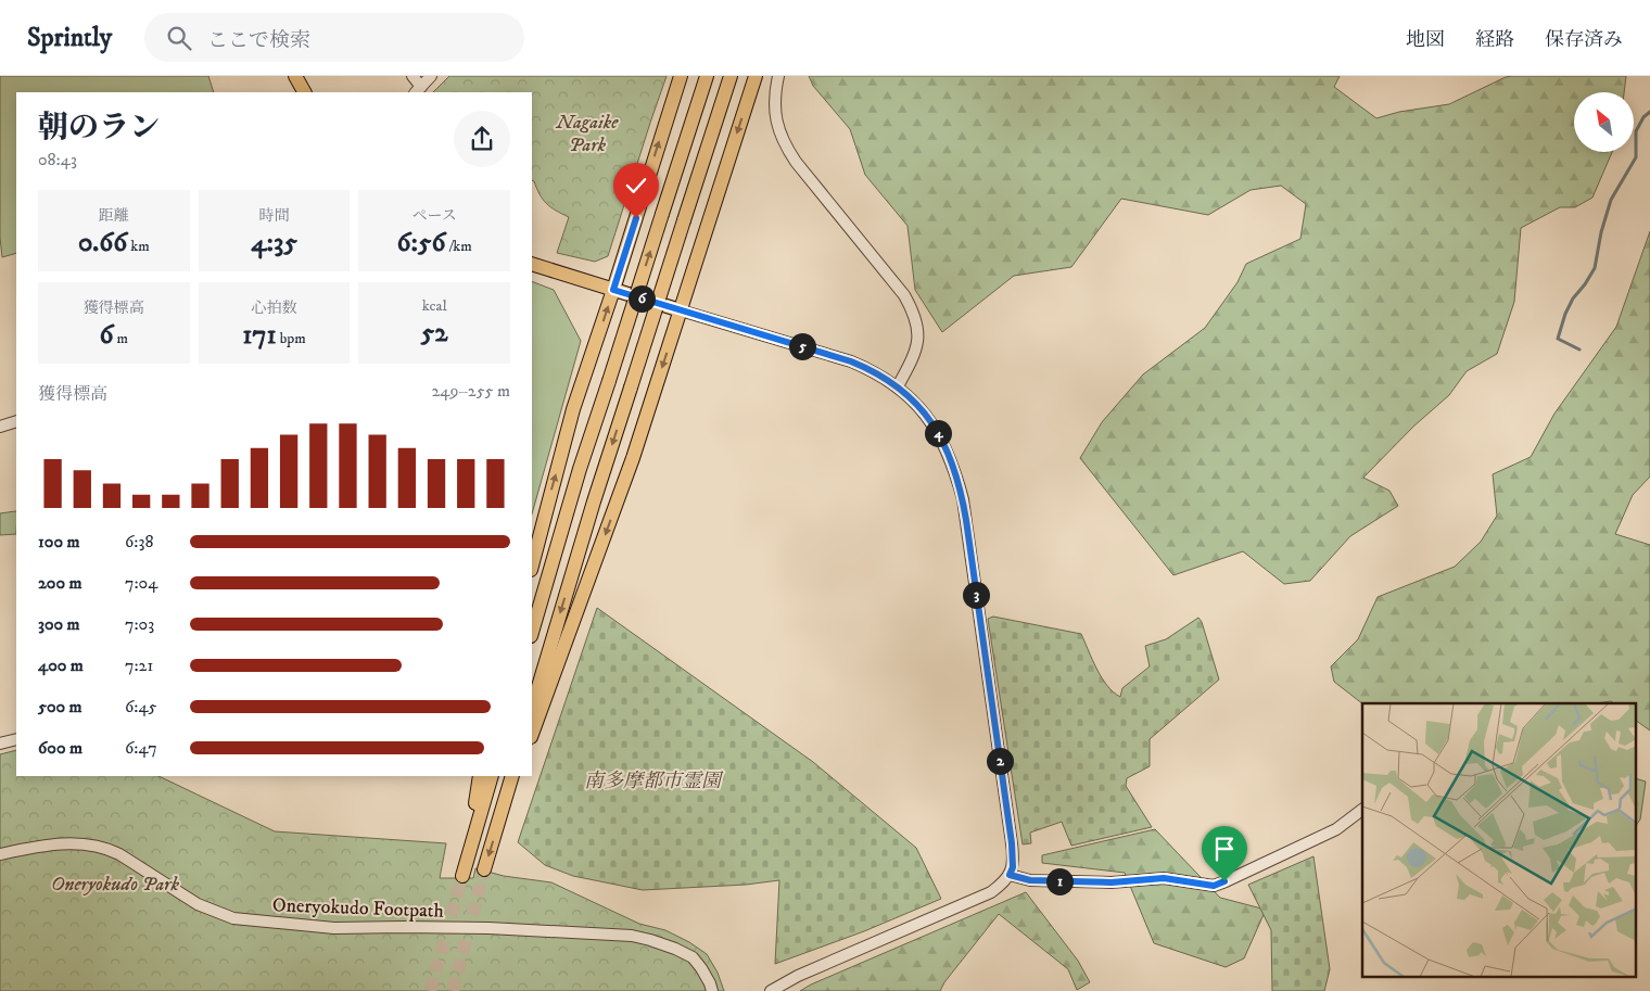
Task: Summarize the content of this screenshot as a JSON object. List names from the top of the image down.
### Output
{
  "streets": {
    "street": ["Oneryokudo Footpath"]
  },
  "parks": ["Nagaike Park", "南多摩都市霊園", "Oneryokudo Park"],
  "north": "top left",
  "page": {
    "header": "Sprintly",
    "search": "ここで検索",
    "nav": ["地図", "経路", "保存済み"],
    "heading": ["朝のラン", "08:43"],
    "stats": [
      ["距離", "0.66 km"],
      ["時間", "4:35"],
      ["ペース", "6:56 /km"],
      ["獲得標高", "6 m"],
      ["心拍数", "171 bpm"],
      ["kcal", "52"]
    ],
    "pins": [
      "6",
      "5",
      "4",
      "3",
      "2",
      "1"
    ],
    "chart": ["獲得標高", "249–255 m"],
    "list": [
      {
        "name": "100 m",
        "note": "6:38"
      },
      {
        "name": "200 m",
        "note": "7:04"
      },
      {
        "name": "300 m",
        "note": "7:03"
      },
      {
        "name": "400 m",
        "note": "7:21"
      },
      {
        "name": "500 m",
        "note": "6:45"
      },
      {
        "name": "600 m",
        "note": "6:47"
      }
    ]
  }
}
